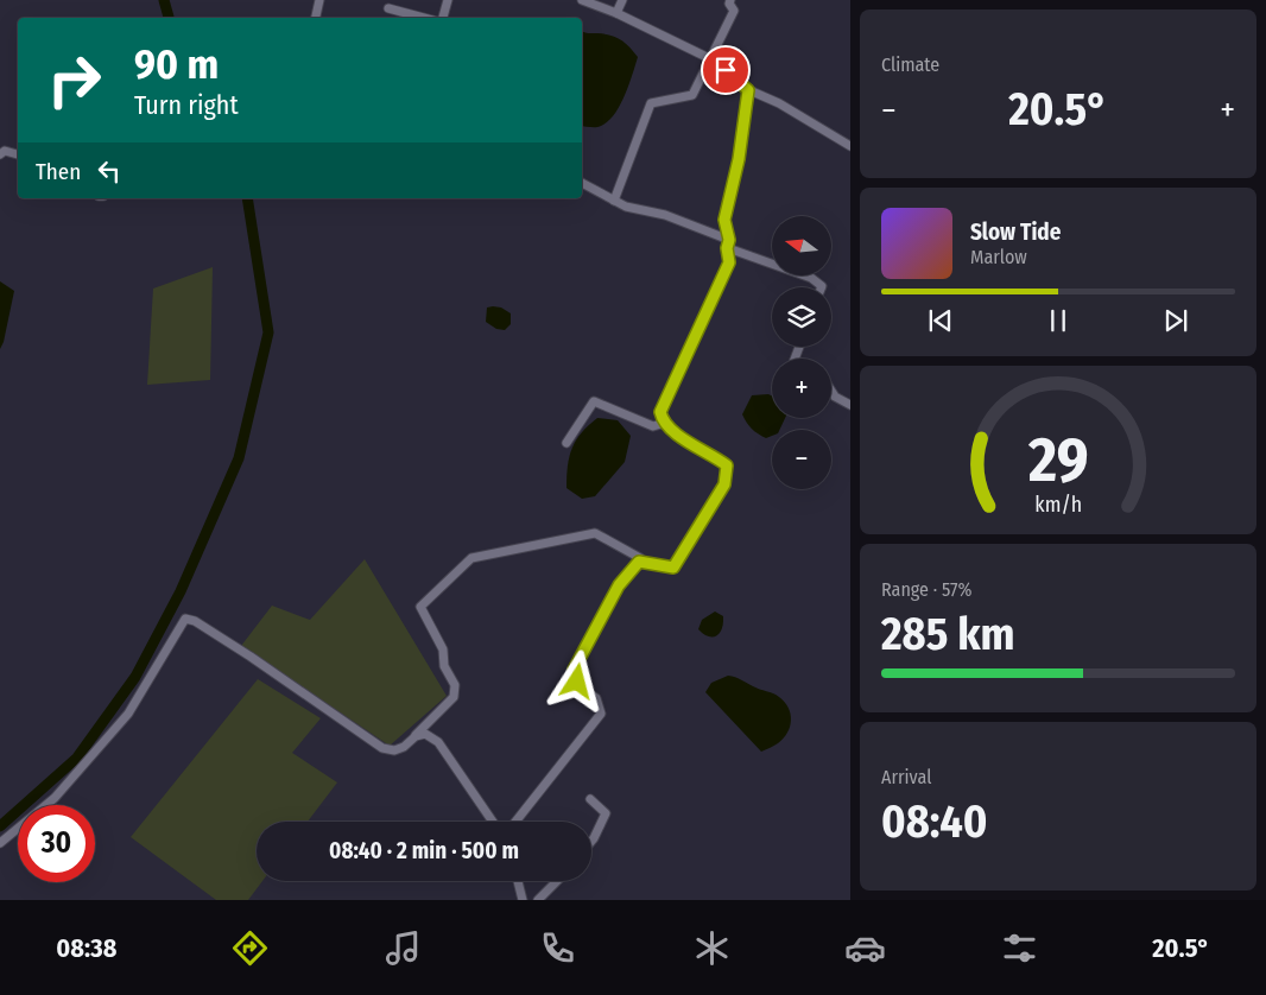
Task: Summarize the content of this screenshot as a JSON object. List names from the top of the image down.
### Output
{
  "north": "left",
  "page": {
    "tile": [
      "Climate",
      ["Range · 57%", "285 km"],
      ["Arrival", "08:40"]
    ],
    "turn": ["90 m", "Turn right"],
    "heat": ["−", "20.5°", "+"],
    "then": "Then",
    "song": ["Slow Tide", "Marlow"],
    "map_buttons": ["+", "−"],
    "limit": "30",
    "trip": "08:40 · 2 min · 500 m",
    "tabs": ["08:38", "20.5°"],
    "gauge": ["29", "km/h"]
  }
}
